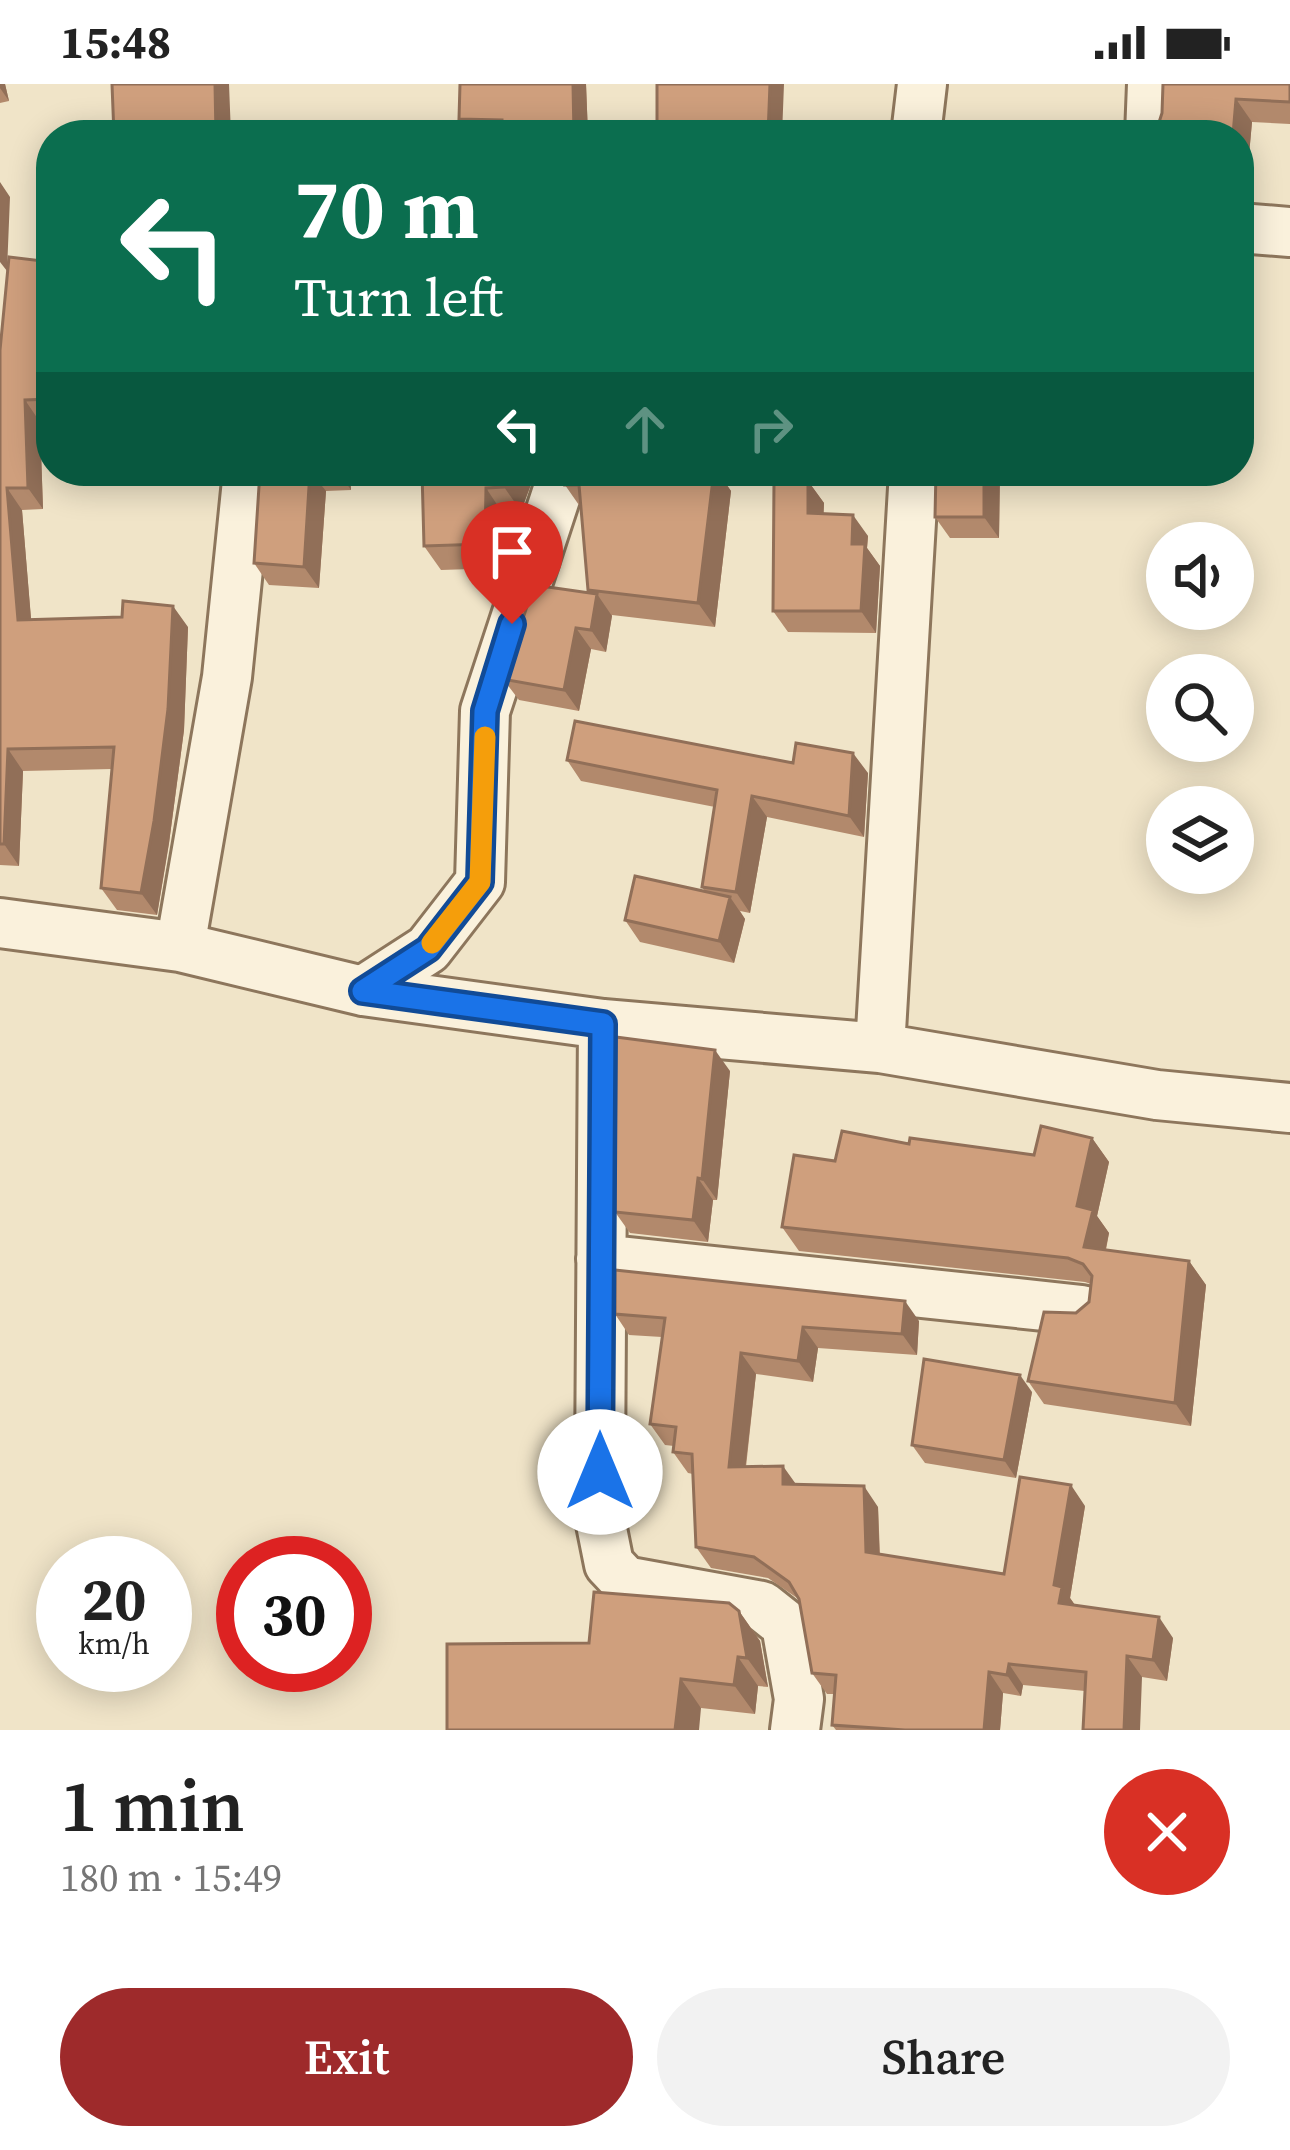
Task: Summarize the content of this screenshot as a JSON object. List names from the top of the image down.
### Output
{
  "page": {
    "status": "15:48",
    "turn": ["70 m", "Turn left"],
    "speed": "20 km/h",
    "limit": "30",
    "heading": ["1 min", "180 m · 15:49"],
    "buttons": ["Exit", "Share"]
  }
}
